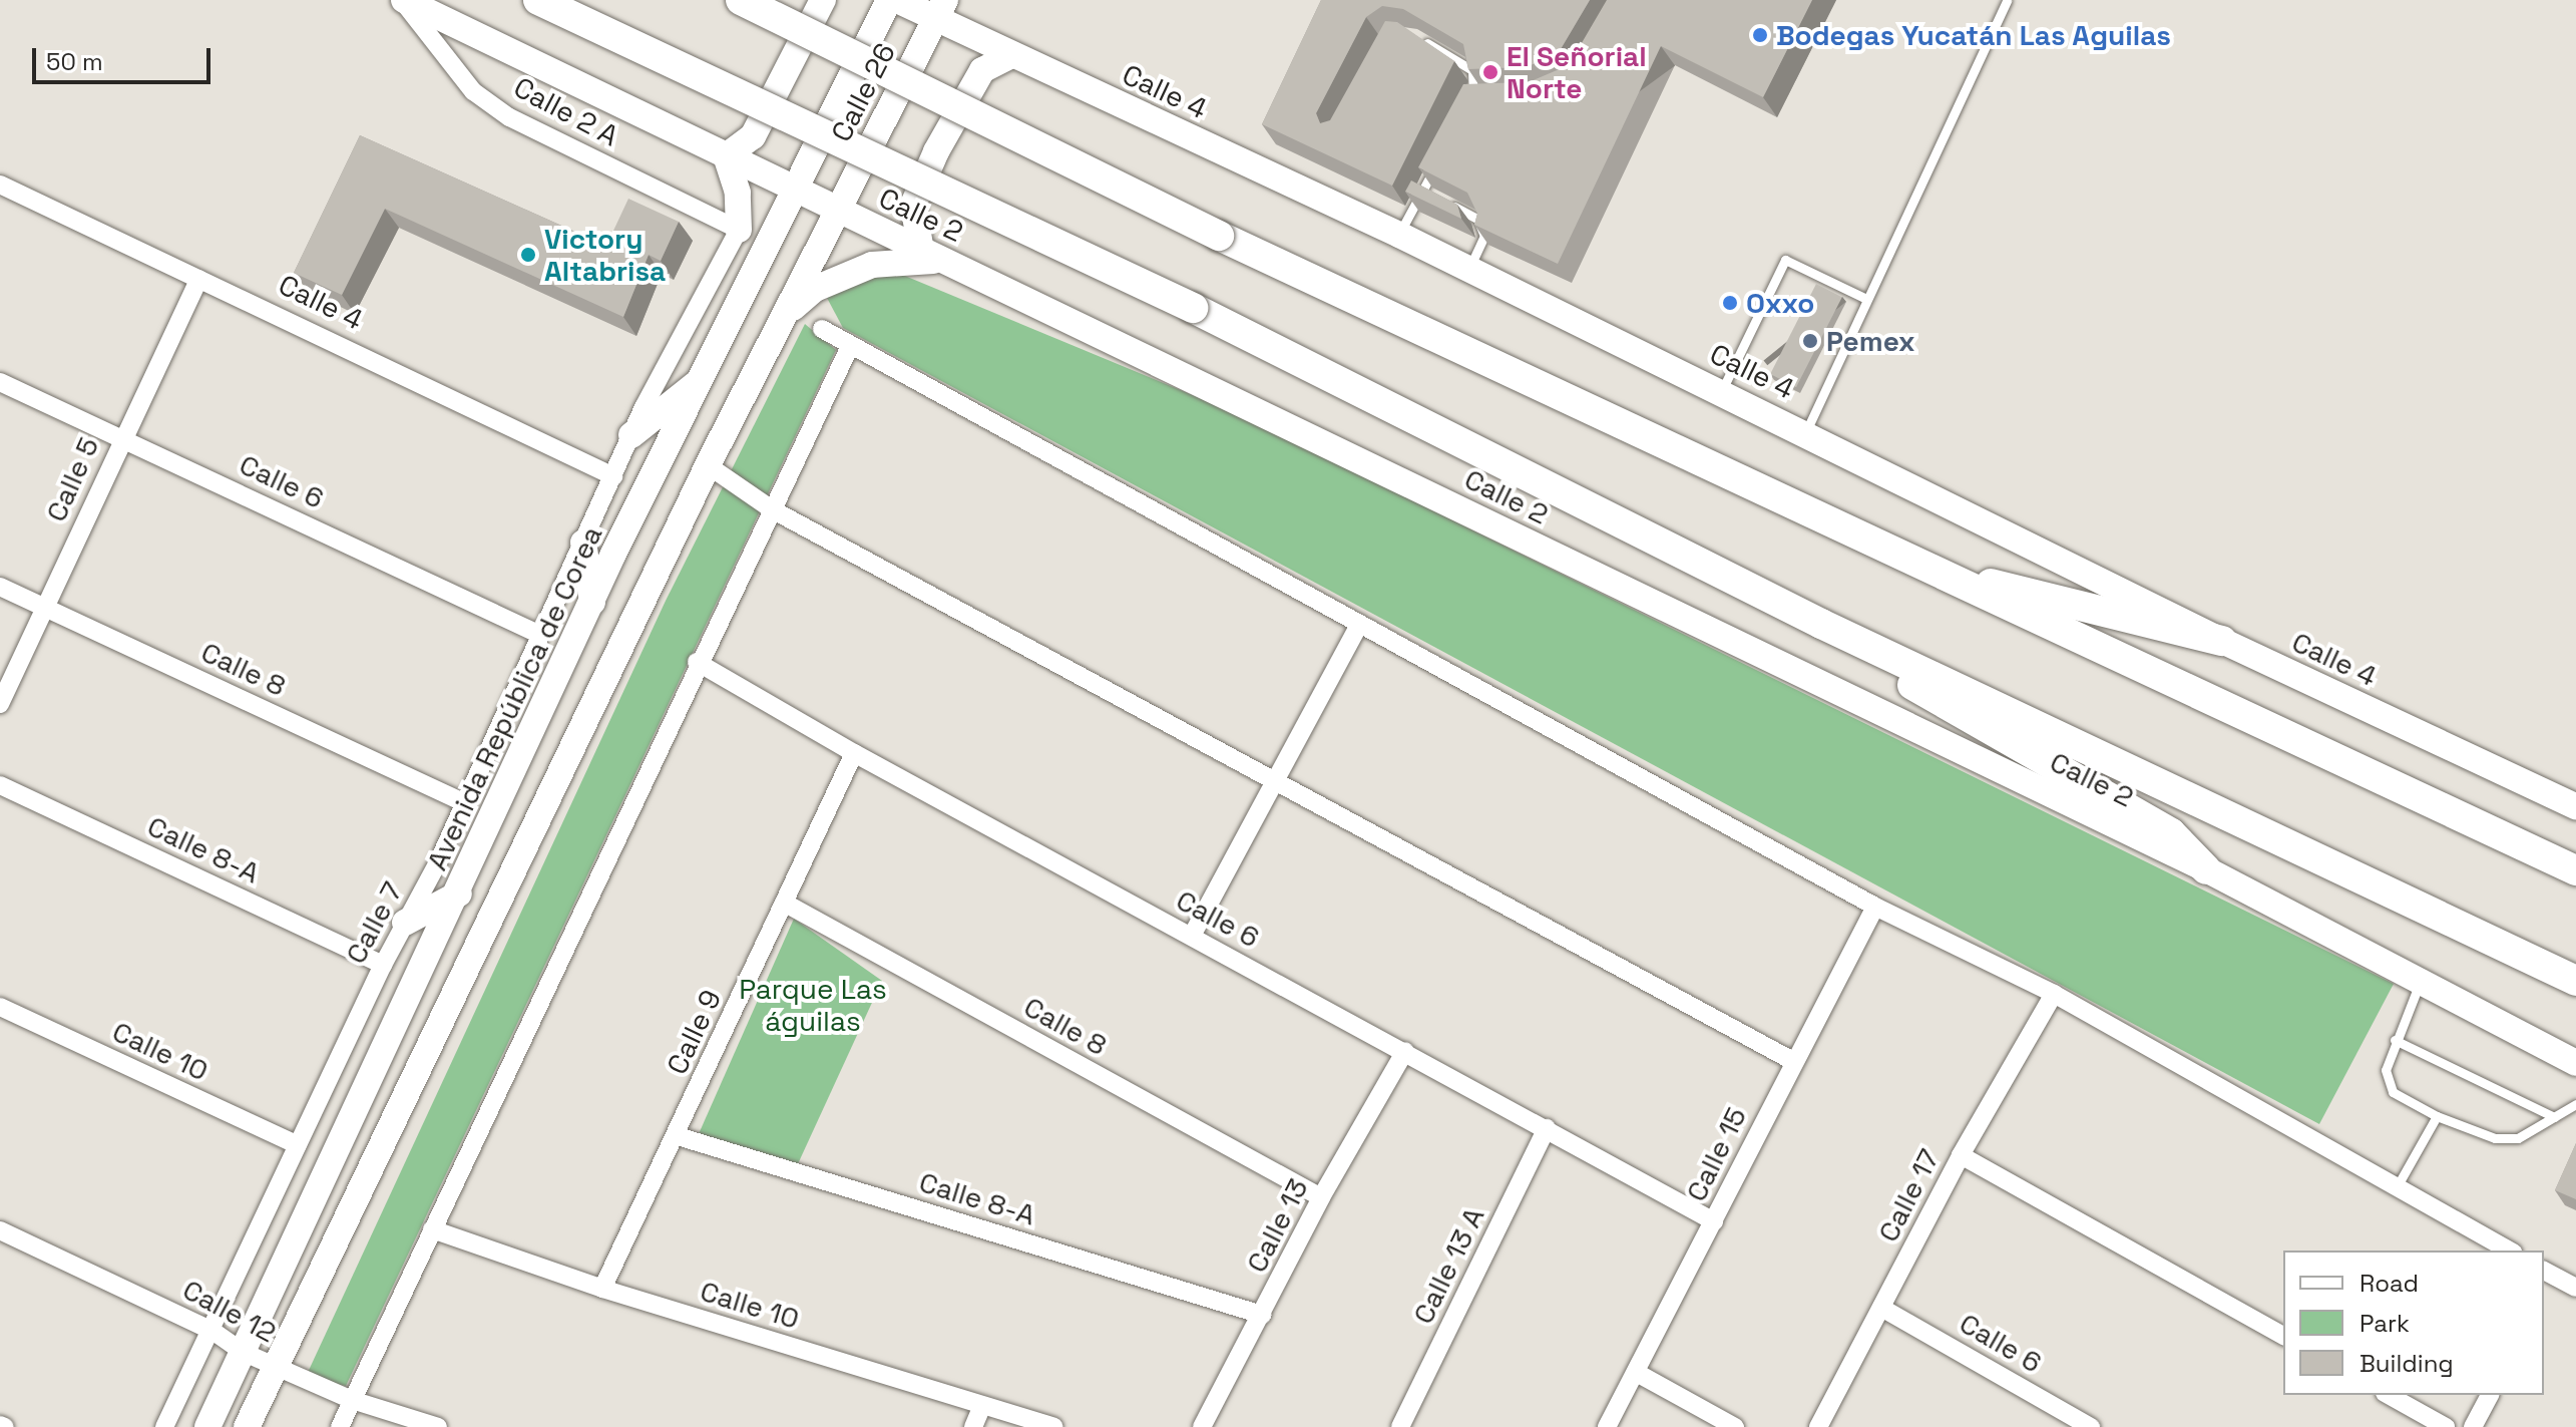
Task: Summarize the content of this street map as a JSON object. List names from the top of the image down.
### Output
{
  "streets": {
    "main road": [
      "Calle 4",
      "Calle 26",
      "Calle 2",
      "Avenida República de Corea"
    ],
    "street": [
      "Calle 2 A",
      "Calle 5",
      "Calle 6",
      "Calle 8",
      "Calle 8-A",
      "Calle 7",
      "Calle 9",
      "Calle 10",
      "Calle 15",
      "Calle 17",
      "Calle 13",
      "Calle 13 A",
      "Calle 12"
    ]
  },
  "crossings": [
    ["Calle 4", "Calle 26"],
    ["Calle 4", "Calle 5"],
    ["Calle 4", "Calle 7"],
    ["Calle 26", "Calle 2"],
    ["Calle 2 A", "Calle 2"],
    ["Calle 2 A", "Calle 7"],
    ["Calle 2", "Avenida República de Corea"],
    ["Calle 5", "Calle 6"],
    ["Calle 5", "Calle 8"],
    ["Calle 6", "Calle 7"],
    ["Calle 6", "Calle 9"],
    ["Calle 6", "Calle 15"],
    ["Calle 6", "Calle 17"],
    ["Calle 6", "Calle 13"],
    ["Calle 6", "Calle 13 A"],
    ["Calle 8", "Calle 7"],
    ["Calle 8", "Calle 9"],
    ["Calle 8", "Calle 13"],
    ["Avenida República de Corea", "Calle 12"],
    ["Calle 8-A", "Calle 7"],
    ["Calle 8-A", "Calle 9"],
    ["Calle 8-A", "Calle 13"],
    ["Calle 7", "Calle 10"],
    ["Calle 7", "Calle 12"],
    ["Calle 9", "Calle 10"]
  ],
  "parks": ["Parque Las águilas"],
  "places": [
    "Bodegas Yucatán Las Aguilas",
    "El Señorial Norte",
    "Victory Altabrisa",
    "Oxxo",
    "Pemex"
  ],
  "legend": ["Road", "Park", "Building"],
  "scale_bar": "50 m"
}
